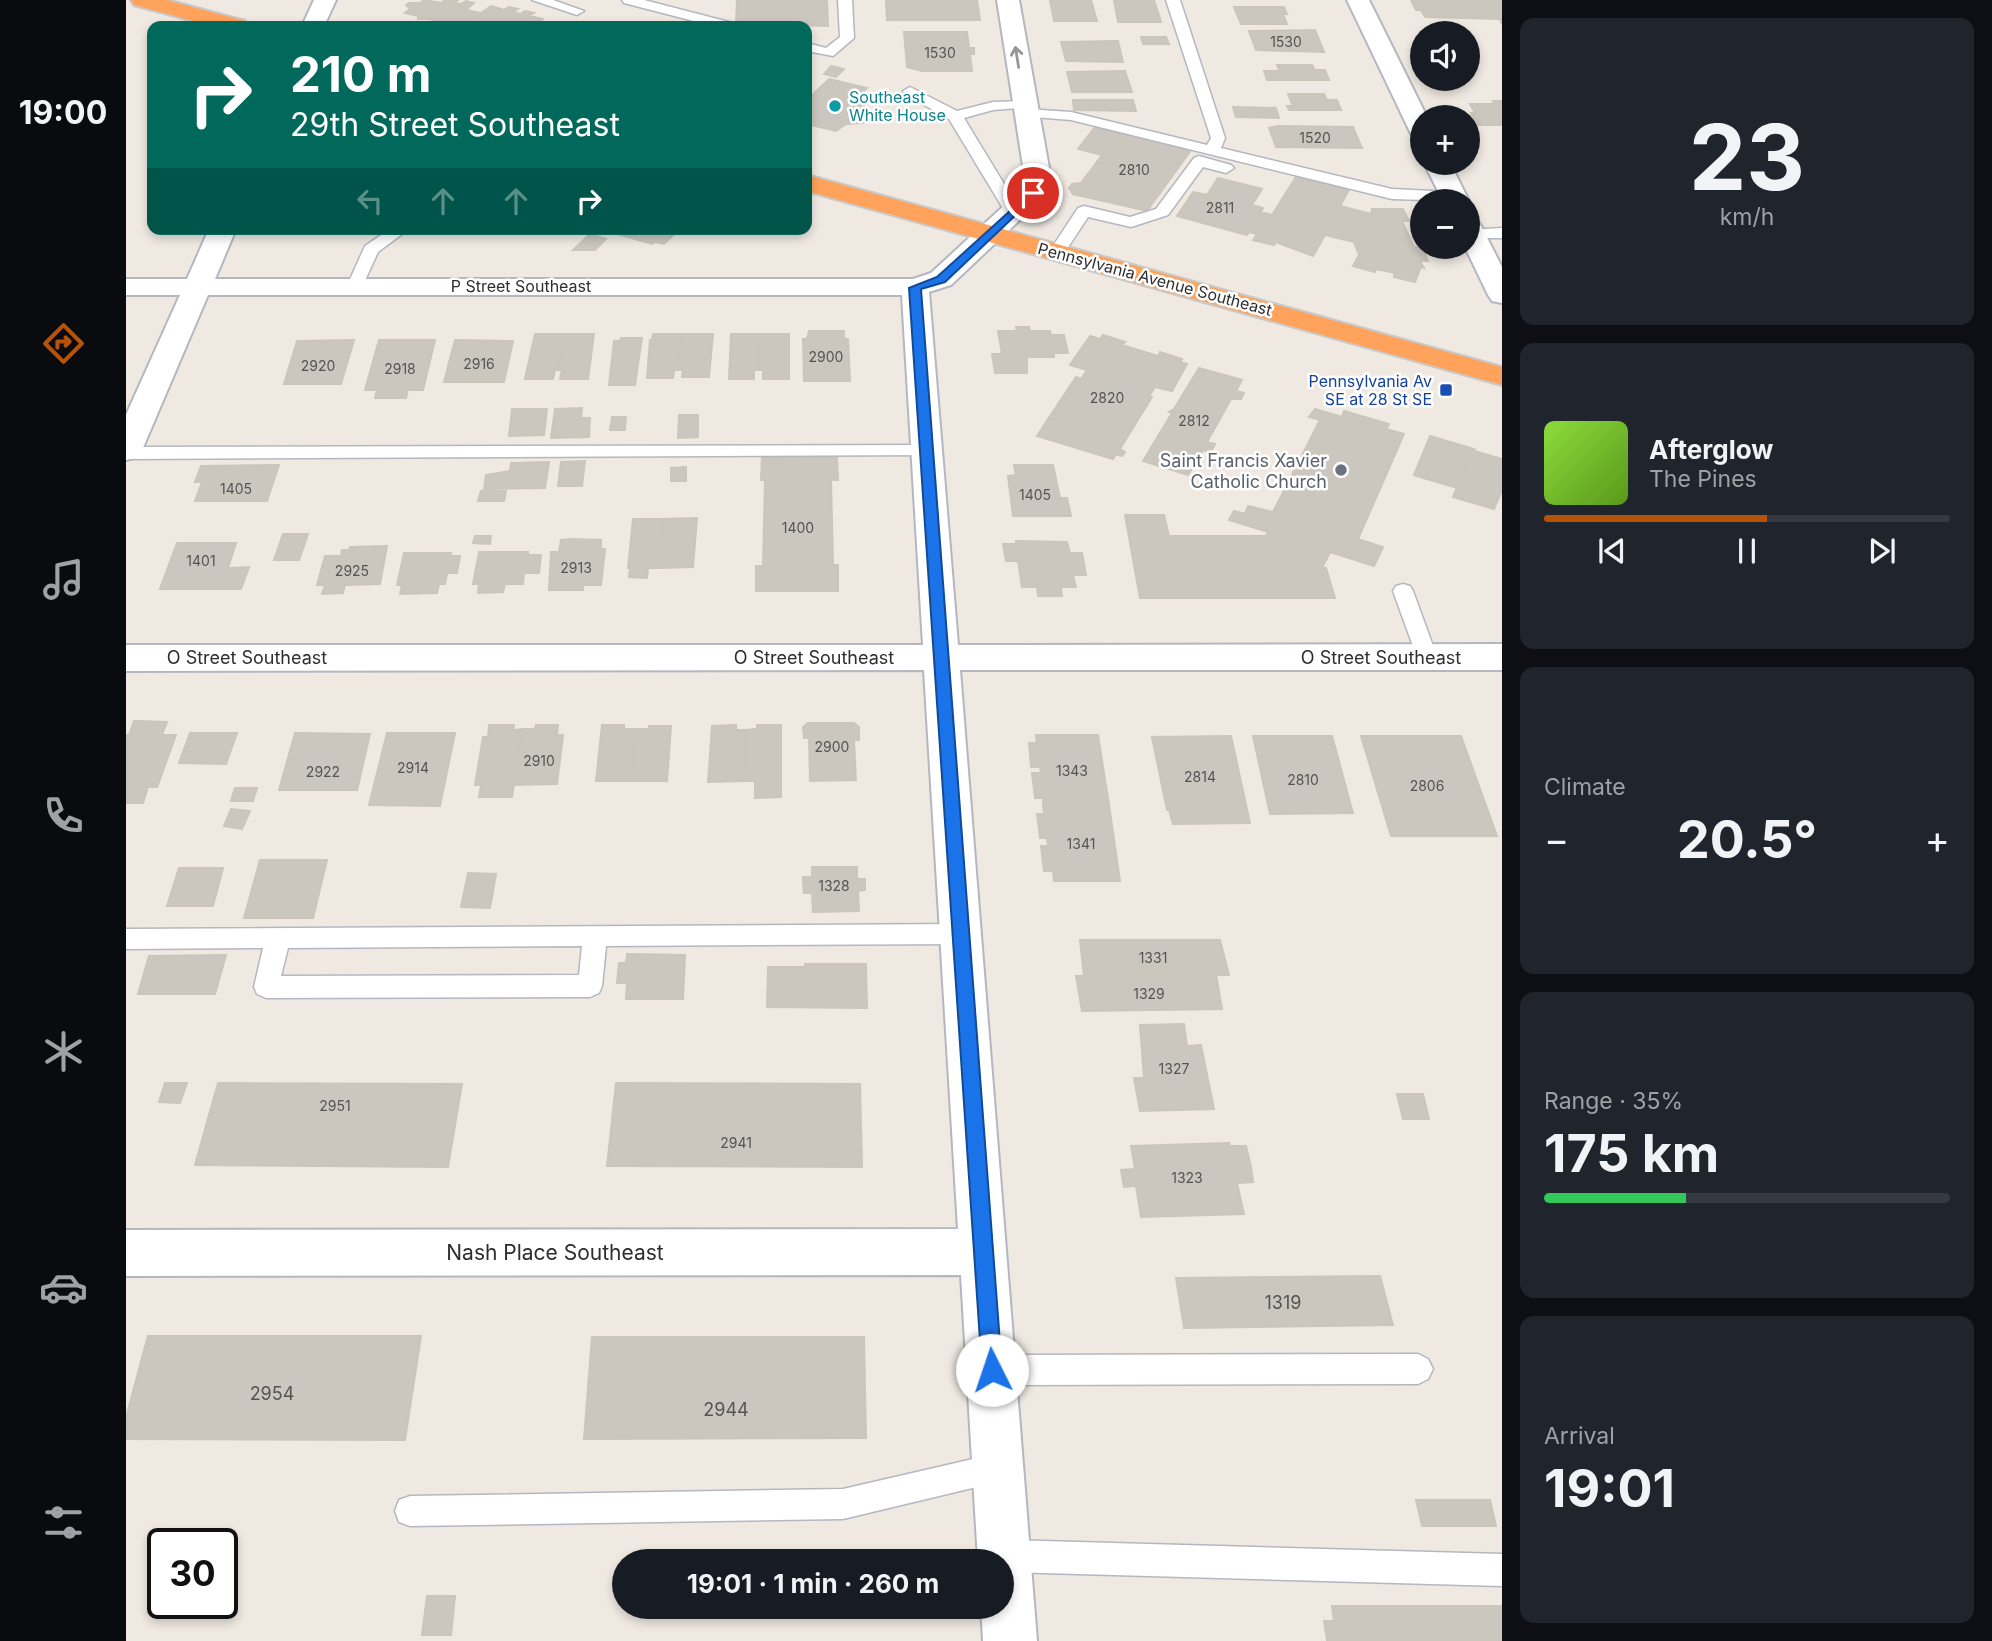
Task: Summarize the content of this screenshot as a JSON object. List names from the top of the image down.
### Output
{
  "streets": {
    "highway": ["Pennsylvania Avenue Southeast"],
    "street": ["P Street Southeast", "O Street Southeast", "Nash Place Southeast"]
  },
  "places": {
    "other": ["Southeast White House", "Saint Francis Xavier Catholic Church"],
    "transit": ["Pennsylvania Av SE at 28 St SE"]
  },
  "house_numbers": [
    "1530",
    "1530",
    "1520",
    "2810",
    "2811",
    "2900",
    "2916",
    "2920",
    "2918",
    "2820",
    "2812",
    "1405",
    "1405",
    "1400",
    "1401",
    "2913",
    "2925",
    "2900",
    "2910",
    "2914",
    "1343",
    "2922",
    "2814",
    "2810",
    "2806",
    "1341",
    "1328",
    "1331",
    "1329",
    "1327",
    "2951",
    "2941",
    "1323",
    "1319",
    "2954",
    "2944"
  ],
  "page": {
    "tabs": "19:00",
    "tile": [
      ["23", "km/h"],
      "Climate",
      ["Range · 35%", "175 km"],
      ["Arrival", "19:01"]
    ],
    "map_buttons": ["+", "−"],
    "turn": ["210 m", "29th Street Southeast"],
    "song": ["Afterglow", "The Pines"],
    "heat": ["−", "20.5°", "+"],
    "limit": "30",
    "trip": "19:01 · 1 min · 260 m"
  }
}
